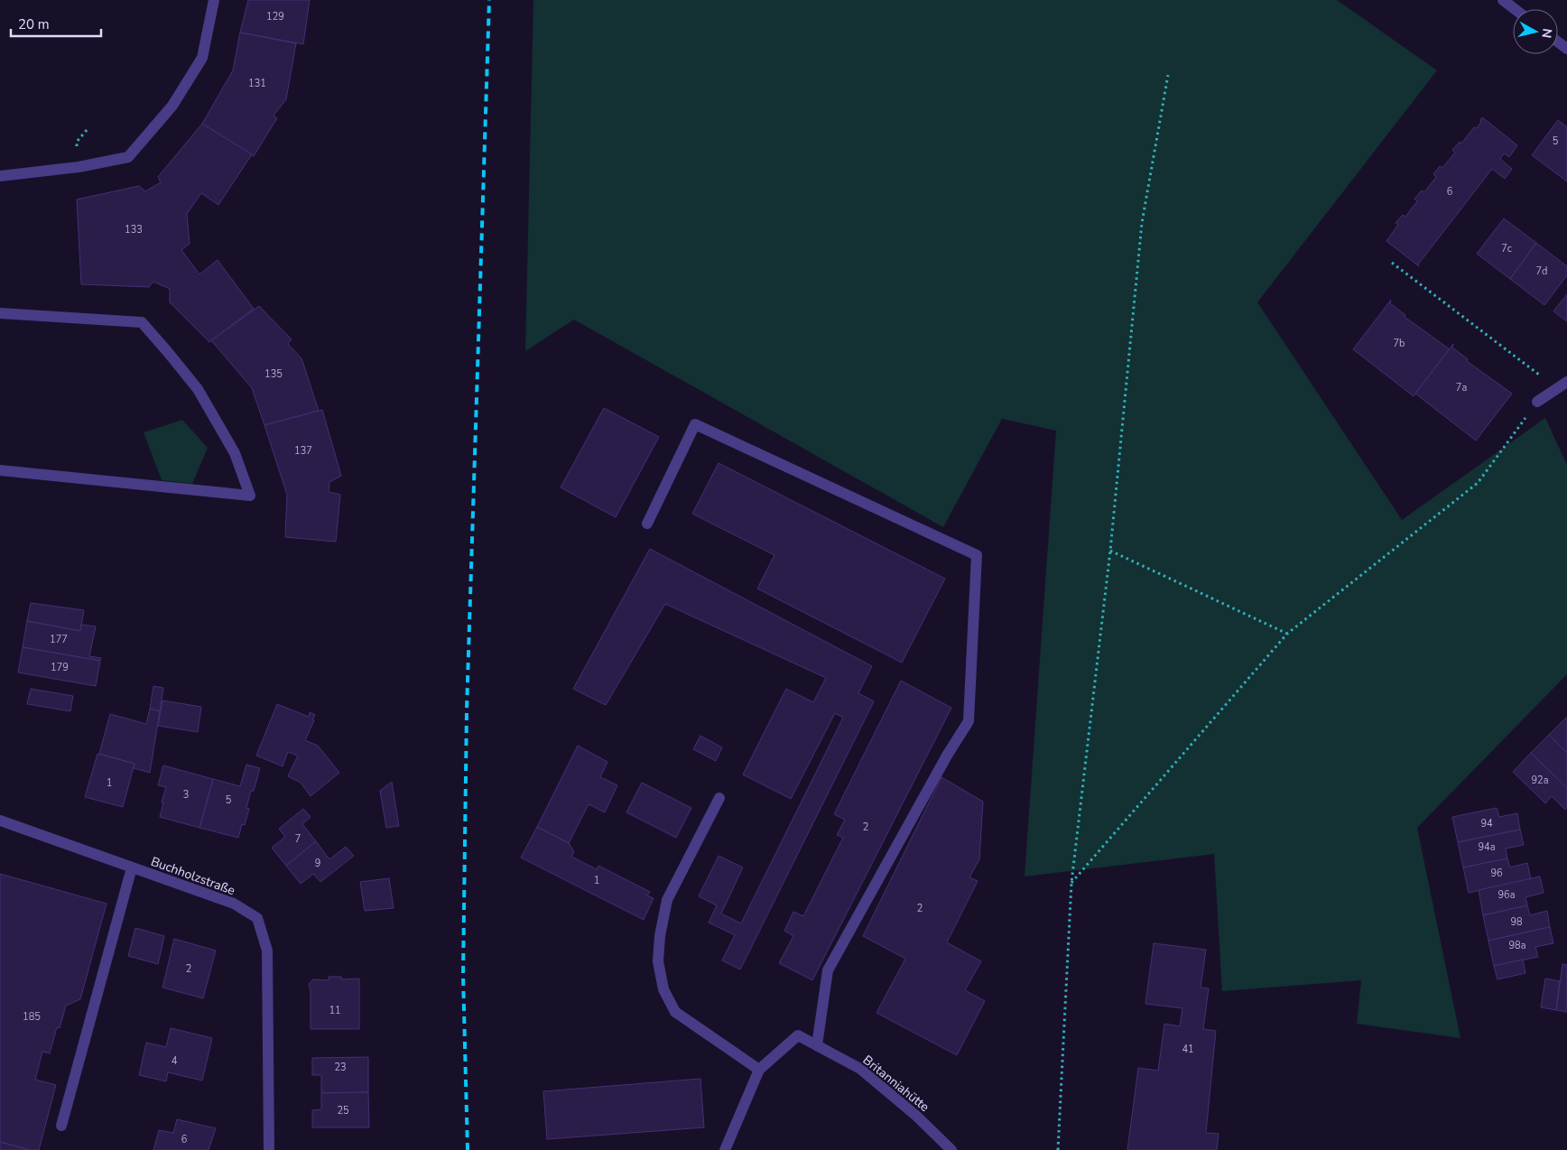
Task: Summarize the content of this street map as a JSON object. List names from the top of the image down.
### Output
{
  "streets": {
    "street": ["Buchholzstraße", "Britanniahütte"]
  },
  "house_numbers": [
    "129",
    "131",
    "5",
    "6",
    "133",
    "7c",
    "7d",
    "7b",
    "135",
    "7a",
    "137",
    "177",
    "179",
    "92a",
    "1",
    "3",
    "5",
    "94",
    "2",
    "7",
    "94a",
    "9",
    "96",
    "1",
    "96a",
    "2",
    "98",
    "98a",
    "2",
    "11",
    "185",
    "41",
    "4",
    "23",
    "25",
    "6"
  ],
  "scale_bar": "20 m",
  "north": "right"
}
